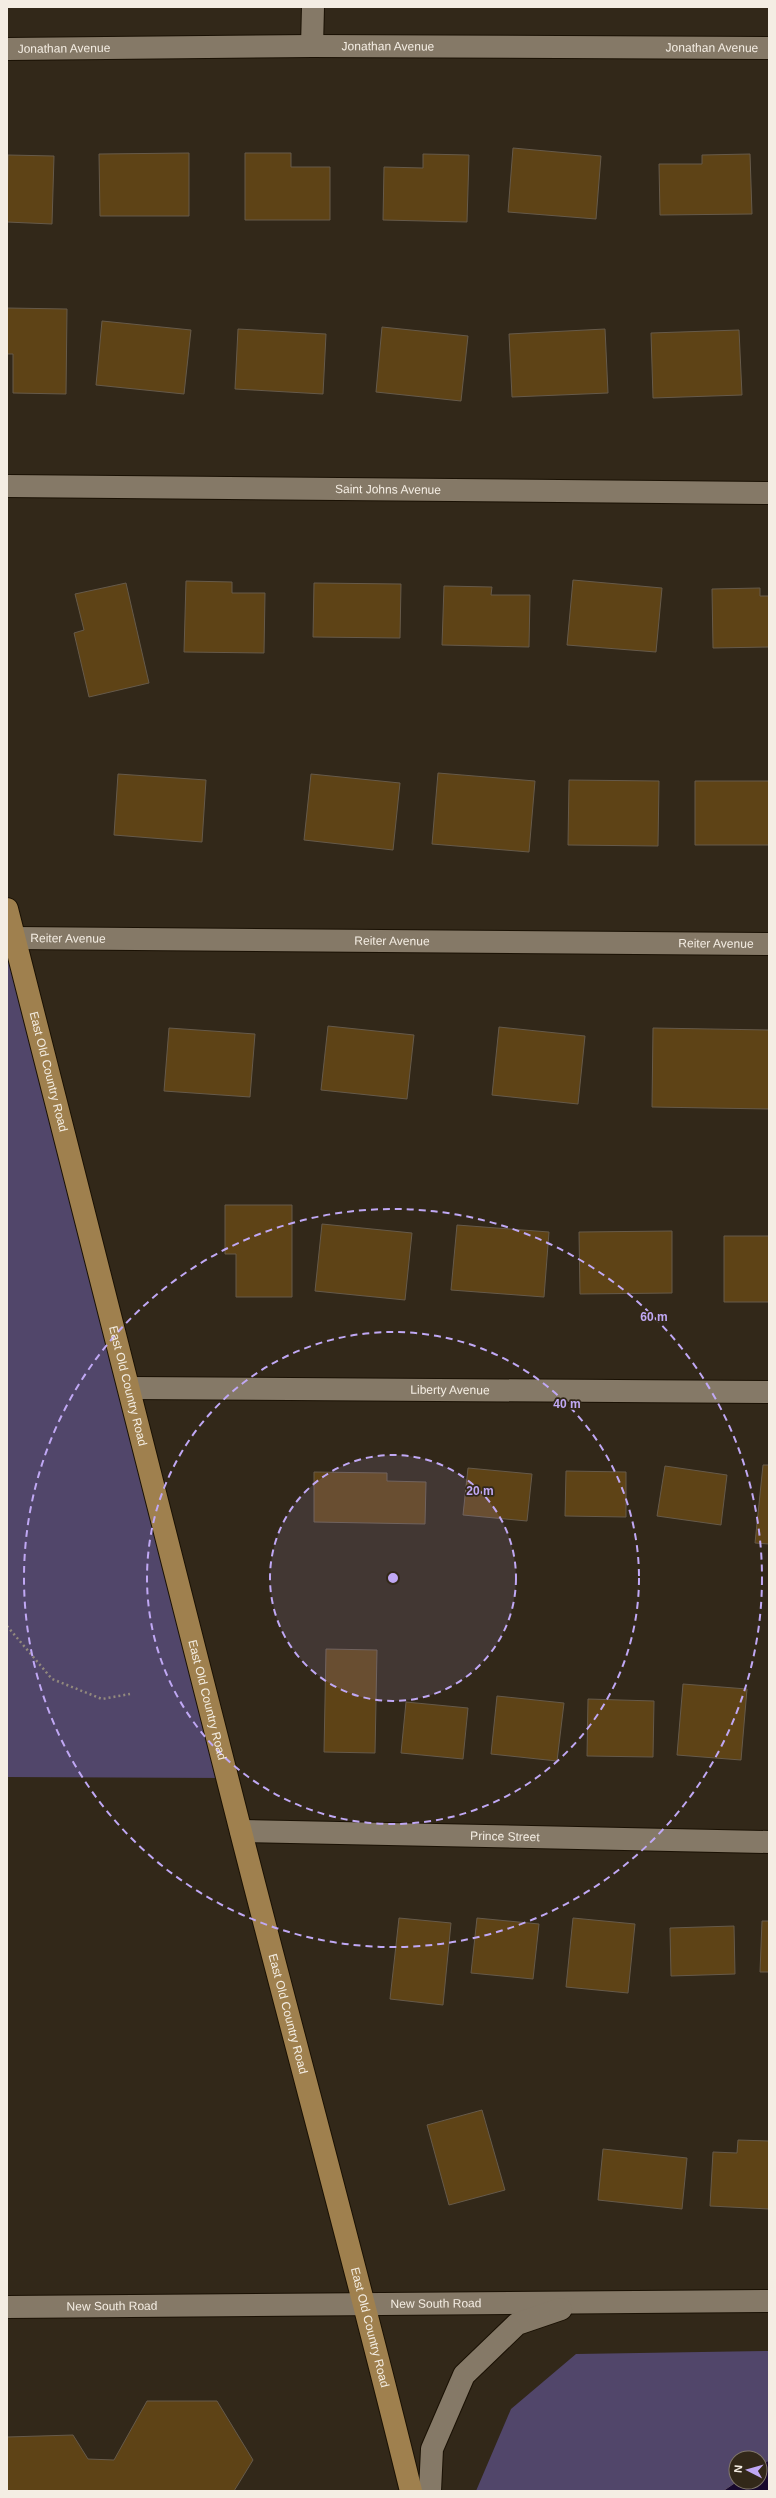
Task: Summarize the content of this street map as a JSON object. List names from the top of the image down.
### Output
{
  "streets": {
    "main road": ["East Old Country Road"],
    "street": [
      "Jonathan Avenue",
      "Saint Johns Avenue",
      "Reiter Avenue",
      "Liberty Avenue",
      "Prince Street",
      "New South Road"
    ]
  },
  "crossings": [
    ["Reiter Avenue", "East Old Country Road"],
    ["East Old Country Road", "Liberty Avenue"],
    ["East Old Country Road", "Prince Street"],
    ["East Old Country Road", "New South Road"]
  ],
  "north": "left",
  "rings": ["60 m", "40 m", "20 m"]
}
